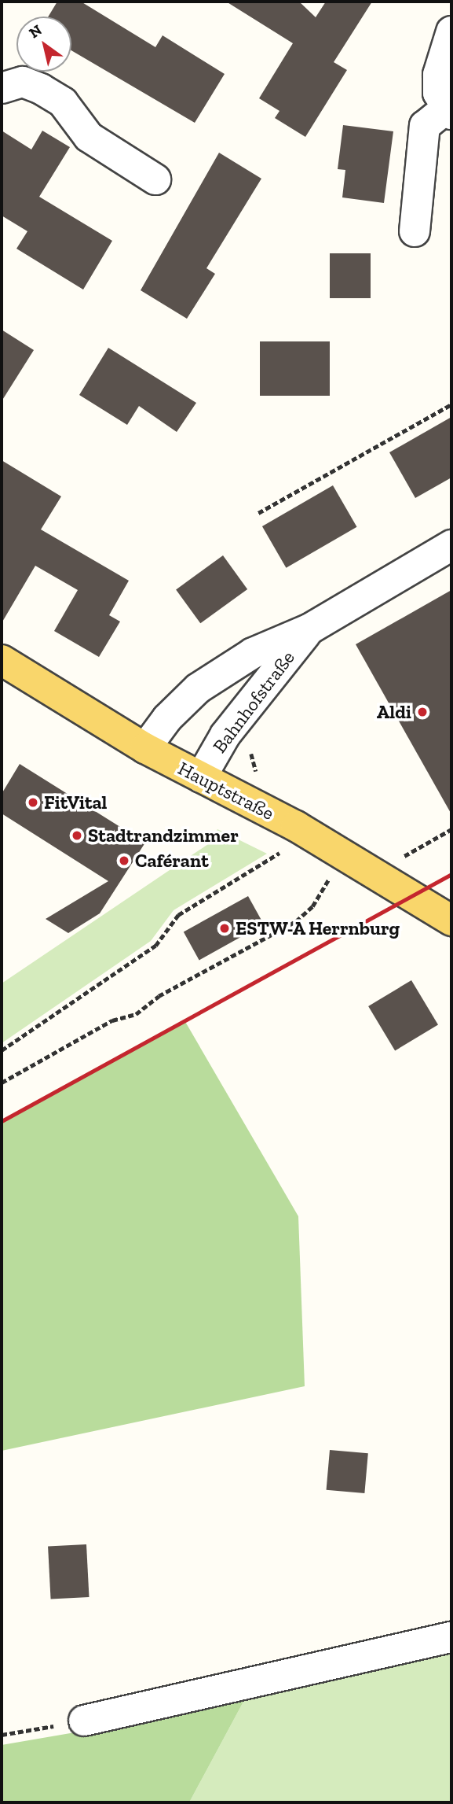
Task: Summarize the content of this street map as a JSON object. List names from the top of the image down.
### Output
{
  "streets": {
    "main road": ["Hauptstraße"],
    "street": ["Bahnhofstraße"]
  },
  "crossings": [
    ["Bahnhofstraße", "Hauptstraße"]
  ],
  "places": [
    "Aldi",
    "FitVital",
    "Stadtrandzimmer",
    "Caférant",
    "ESTW-A Herrnburg"
  ],
  "north": "top left"
}
